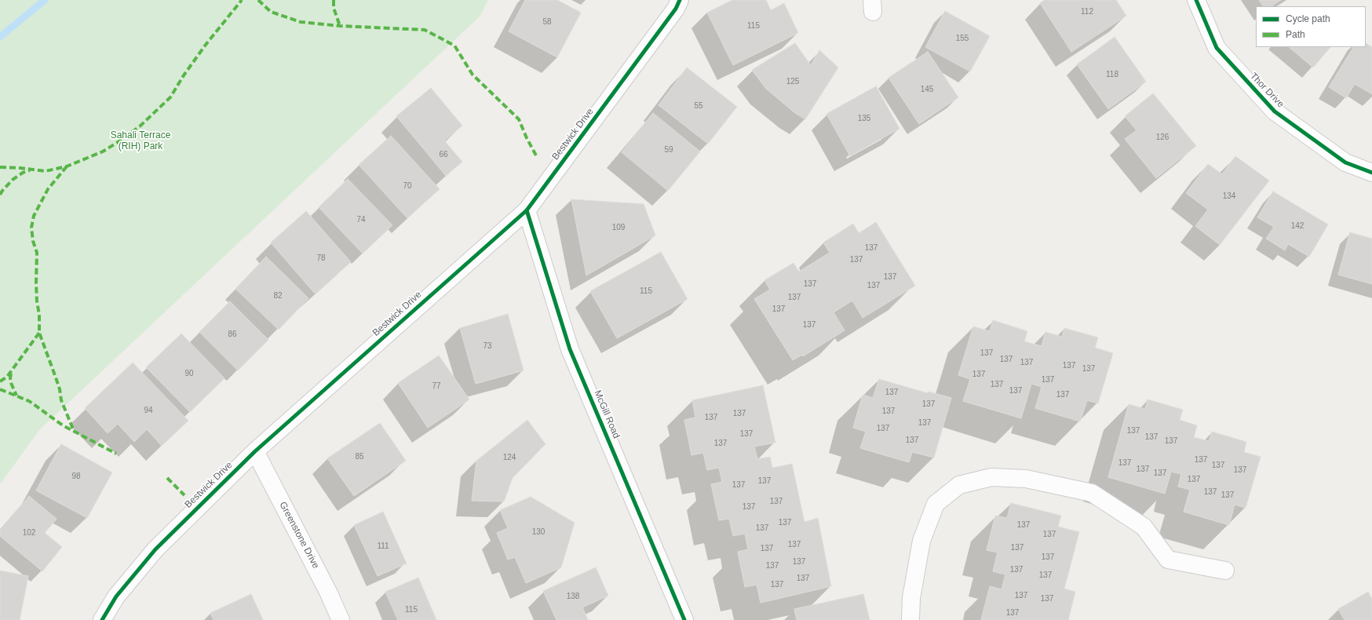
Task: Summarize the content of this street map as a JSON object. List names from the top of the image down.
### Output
{
  "streets": {
    "street": [
      "Thor Drive",
      "Bestwick Drive",
      "McGill Road",
      "Greenstone Drive"
    ]
  },
  "crossings": [
    ["Bestwick Drive", "McGill Road"],
    ["Bestwick Drive", "Greenstone Drive"]
  ],
  "parks": ["Sahali Terrace (RIH) Park"],
  "house_numbers": [
    "112",
    "58",
    "115",
    "155",
    "118",
    "125",
    "145",
    "55",
    "135",
    "126",
    "59",
    "66",
    "70",
    "134",
    "74",
    "142",
    "109",
    "137",
    "78",
    "137",
    "137",
    "137",
    "137",
    "115",
    "82",
    "137",
    "137",
    "137",
    "86",
    "73",
    "137",
    "137",
    "137",
    "137",
    "137",
    "90",
    "137",
    "137",
    "137",
    "77",
    "137",
    "137",
    "137",
    "137",
    "94",
    "137",
    "137",
    "137",
    "137",
    "137",
    "137",
    "137",
    "137",
    "137",
    "137",
    "137",
    "85",
    "124",
    "137",
    "137",
    "137",
    "137",
    "137",
    "137",
    "98",
    "137",
    "137",
    "137",
    "137",
    "137",
    "137",
    "137",
    "137",
    "137",
    "137",
    "130",
    "102",
    "137",
    "137",
    "111",
    "137",
    "137",
    "137",
    "137",
    "137",
    "137",
    "137",
    "137",
    "137",
    "137",
    "138",
    "137",
    "115",
    "137"
  ],
  "legend": ["Cycle path", "Path"]
}
